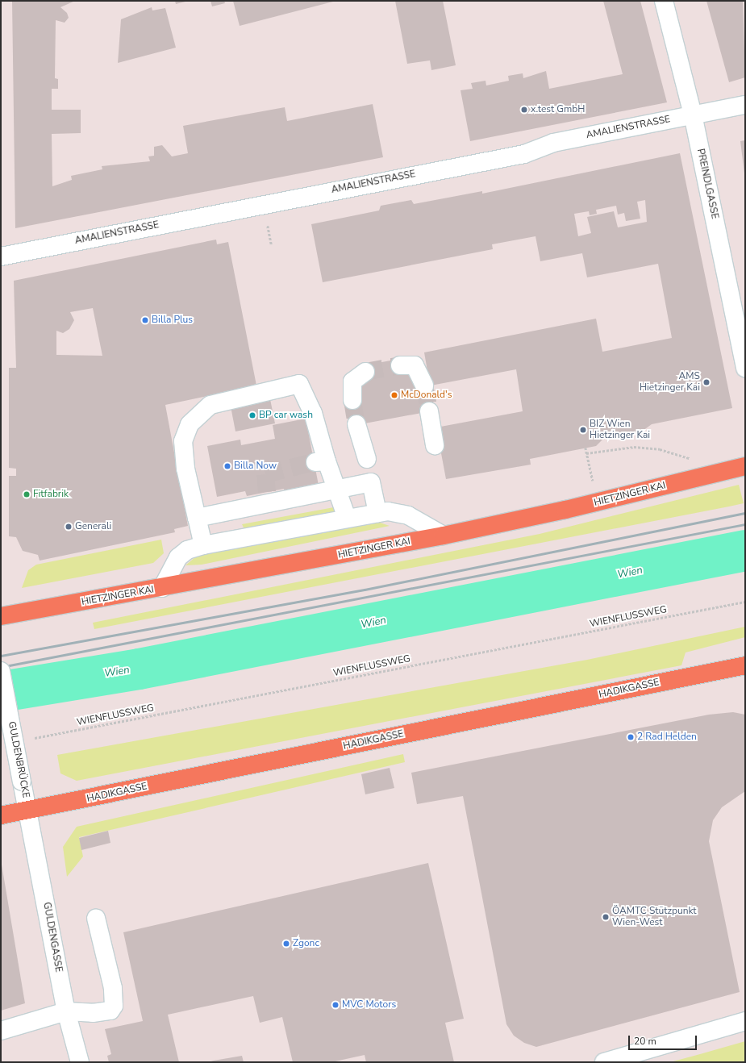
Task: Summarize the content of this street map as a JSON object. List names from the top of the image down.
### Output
{
  "streets": {
    "main road": ["HIETZINGER KAI", "HADIKGASSE"],
    "street": [
      "AMALIENSTRASSE",
      "PREINDLGASSE",
      "GULDENBRÜCKE",
      "GULDENGASSE"
    ],
    "path": ["WIENFLUSSWEG"]
  },
  "crossings": [
    ["AMALIENSTRASSE", "PREINDLGASSE"],
    ["HADIKGASSE", "GULDENBRÜCKE"],
    ["HADIKGASSE", "GULDENGASSE"],
    ["GULDENBRÜCKE", "GULDENGASSE"]
  ],
  "water": ["Wien"],
  "places": [
    "x.test GmbH",
    "Billa Plus",
    "AMS Hietzinger Kai",
    "McDonald's",
    "BP car wash",
    "BIZ Wien Hietzinger Kai",
    "Billa Now",
    "Fitfabrik",
    "Generali",
    "2 Rad Helden",
    "ÖAMTC Stützpunkt Wien-West",
    "Zgonc",
    "MVC Motors"
  ],
  "scale_bar": "20 m"
}
